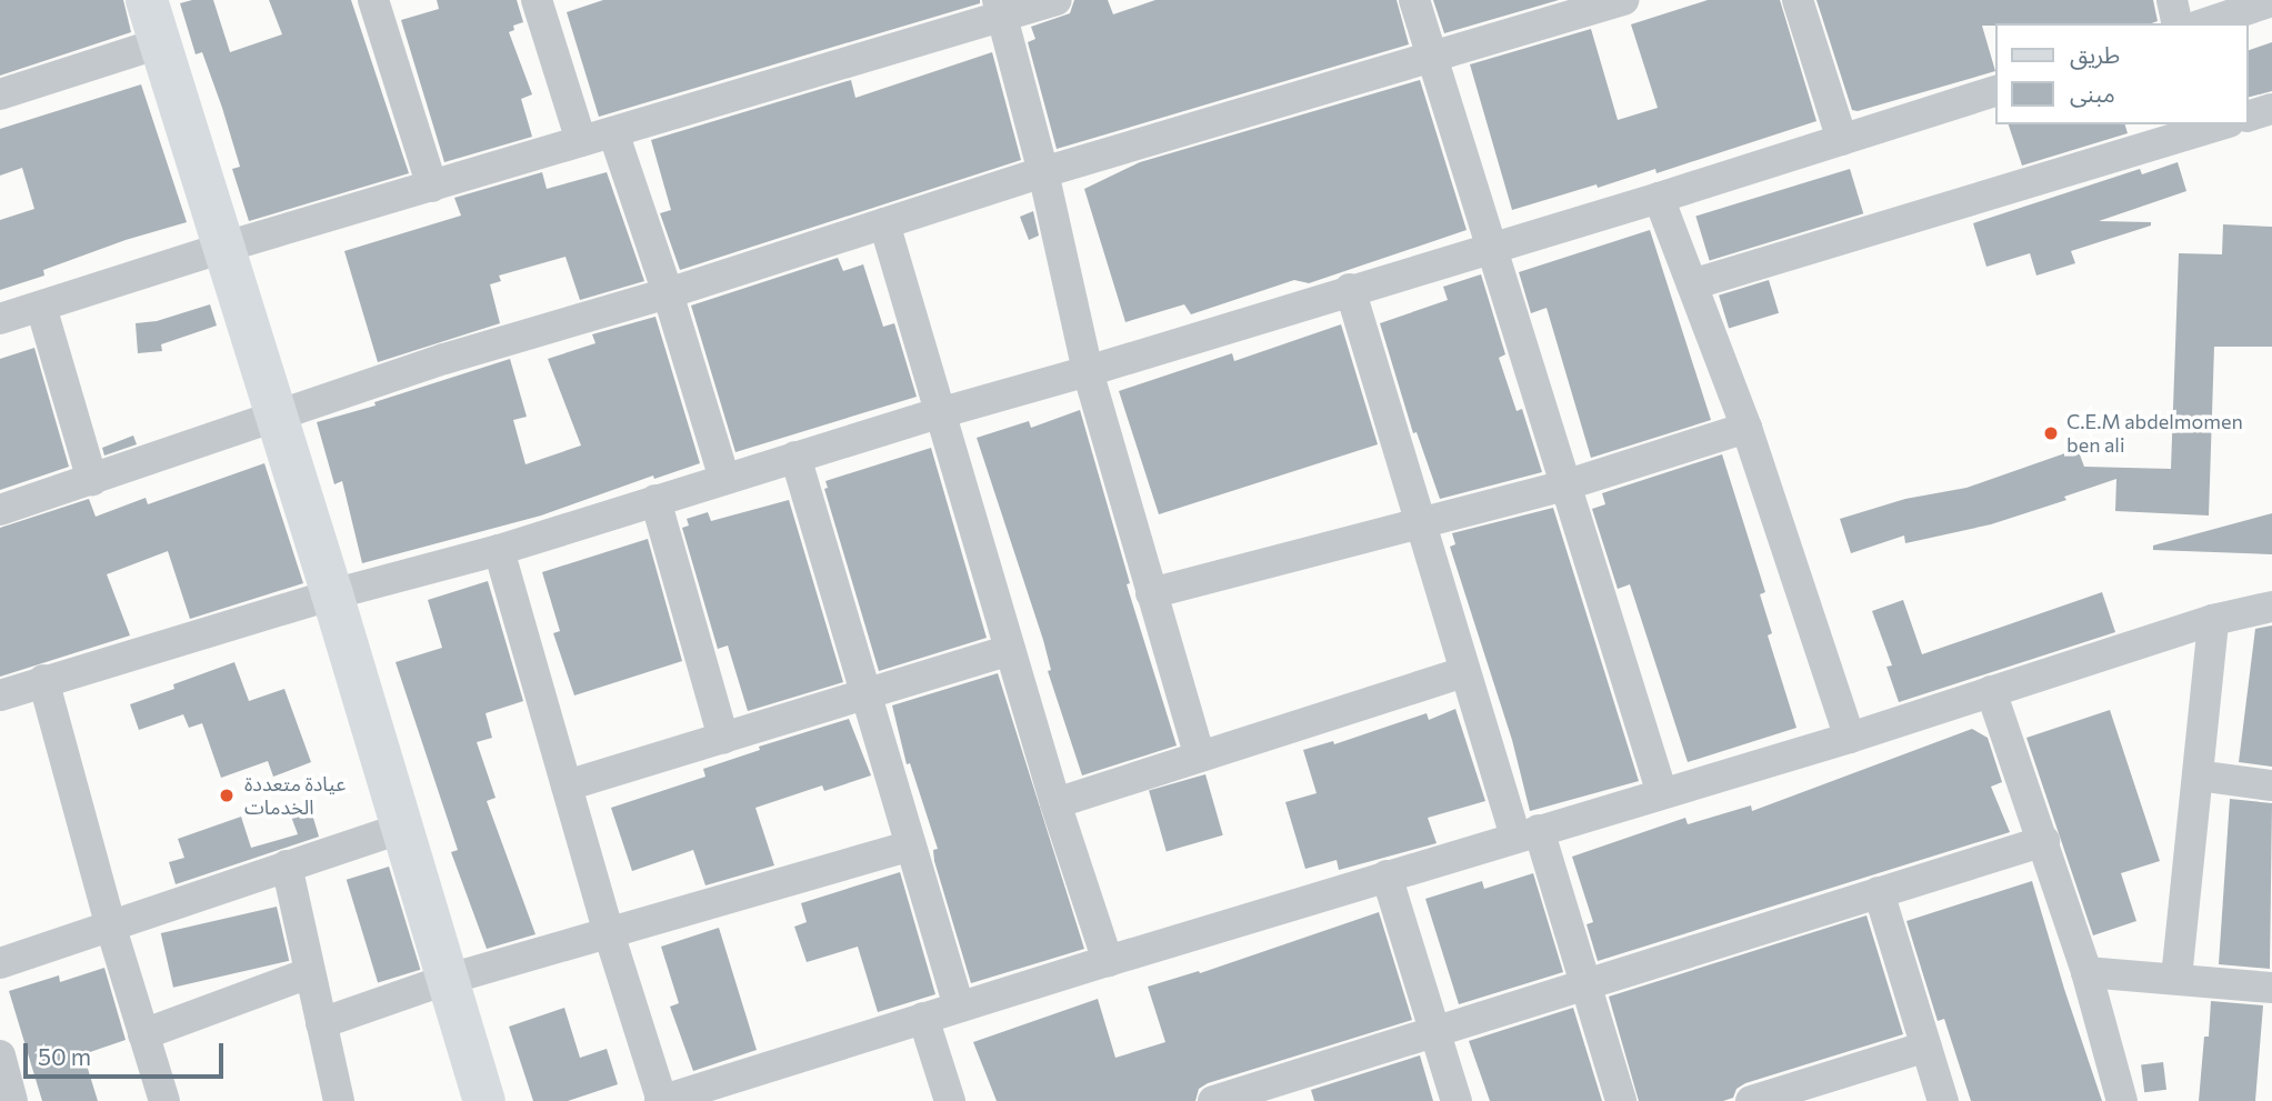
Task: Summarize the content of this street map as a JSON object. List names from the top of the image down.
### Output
{
  "places": ["C.E.M abdelmomen ben ali", "عيادة متعددة الخدمات"],
  "legend": ["طريق", "مبنى"],
  "scale_bar": "50 m"
}
